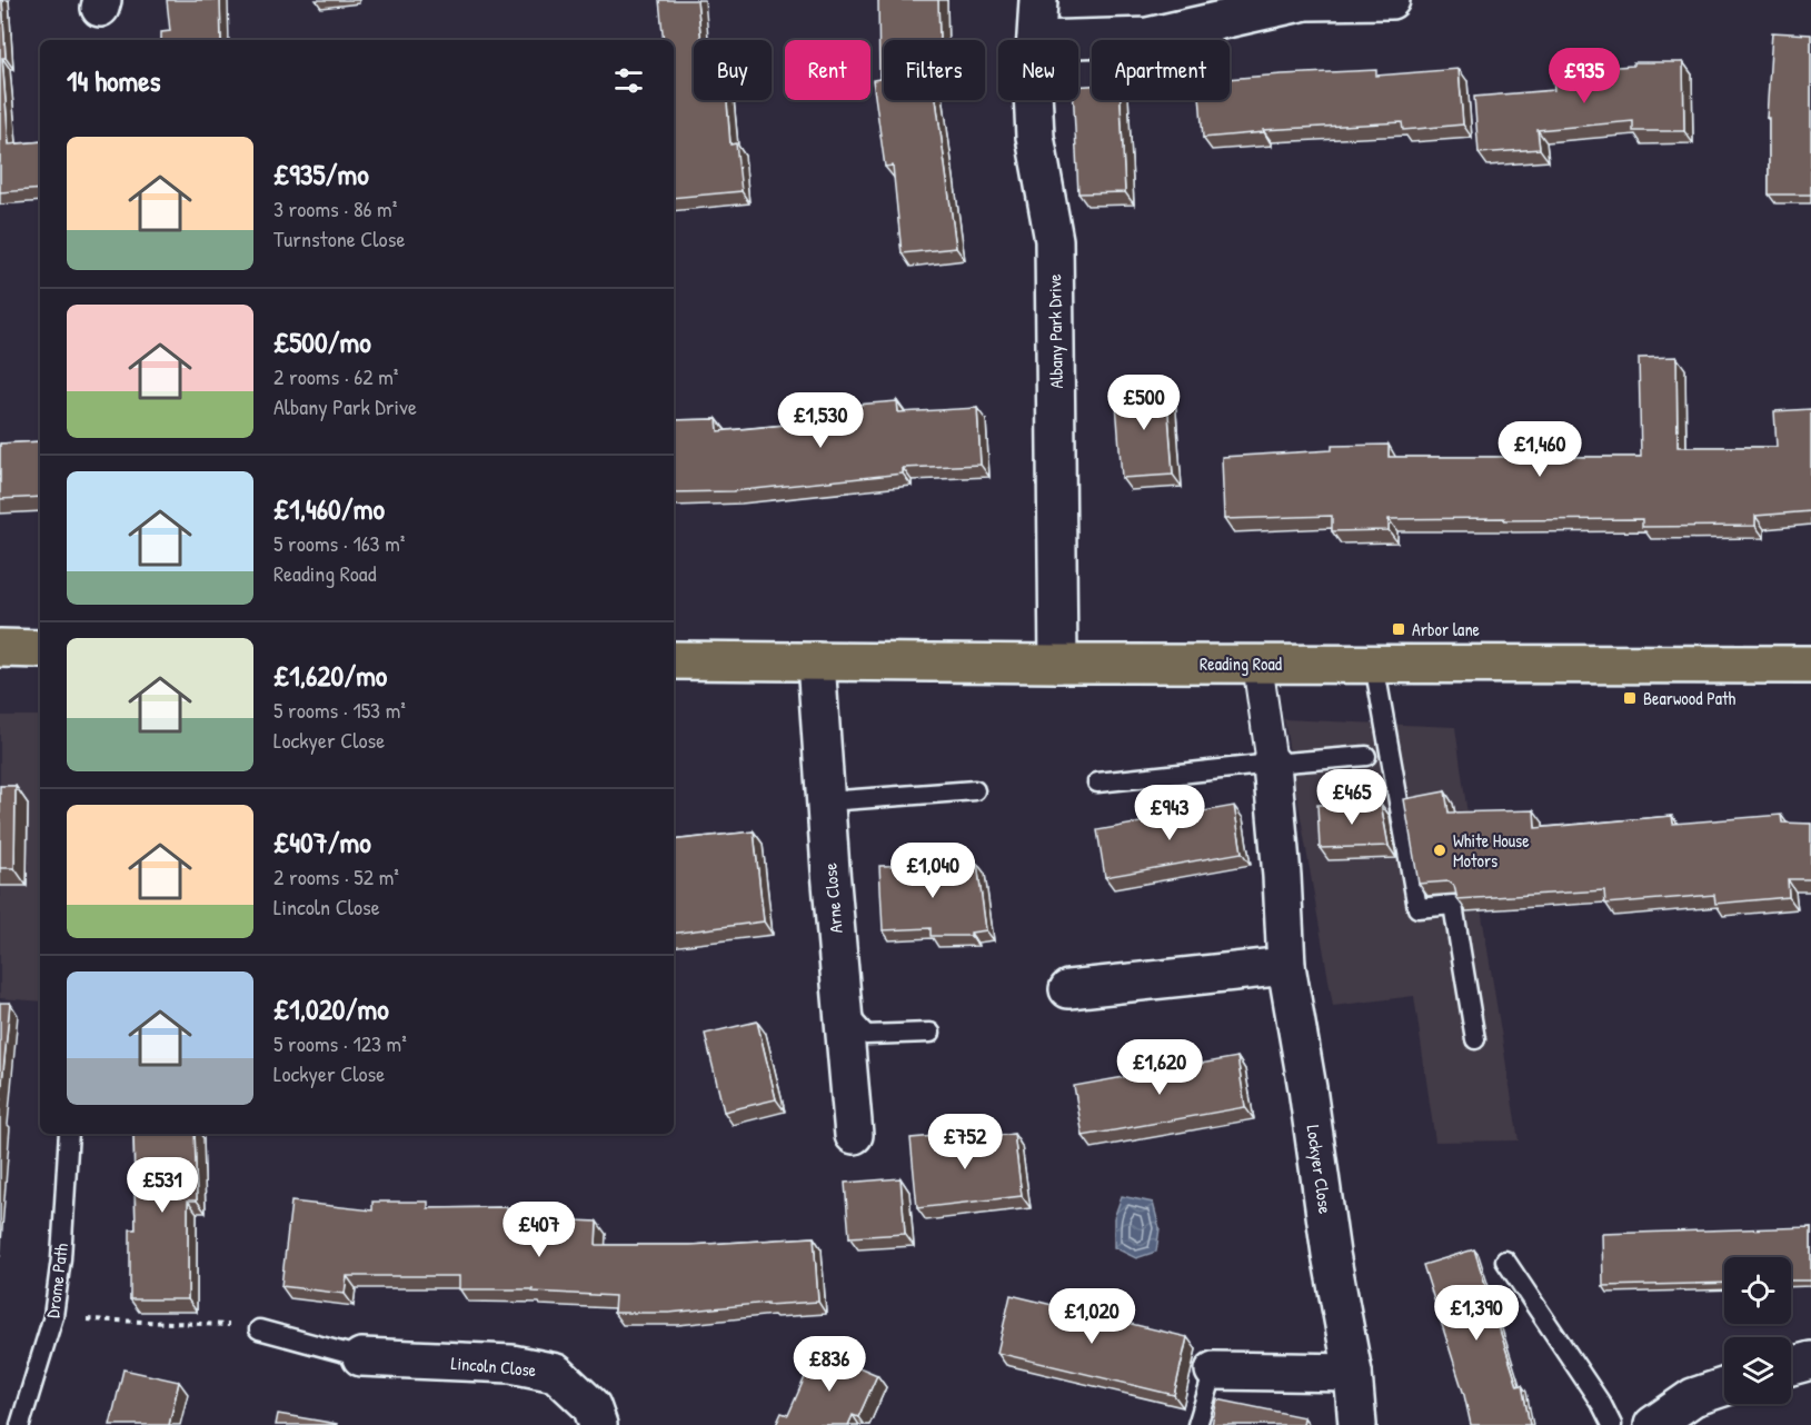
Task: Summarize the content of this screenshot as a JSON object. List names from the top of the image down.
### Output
{
  "streets": {
    "main road": ["Reading Road"],
    "street": [
      "Albany Park Drive",
      "Arne Close",
      "Lockyer Close",
      "Lincoln Close"
    ],
    "lane": ["Drome Path"]
  },
  "crossings": [
    ["Albany Park Drive", "Reading Road"],
    ["Reading Road", "Arne Close"],
    ["Reading Road", "Lockyer Close"]
  ],
  "places": {
    "transit": ["Arbor lane", "Bearwood Path"],
    "other": ["White House Motors"]
  },
  "page": {
    "chip": [
      "Buy",
      "Rent",
      "Filters",
      "New",
      "Apartment"
    ],
    "heading": "14 homes",
    "price": [
      "£935",
      "£500",
      "£1,530",
      "£1,460",
      "£465",
      "£943",
      "£1,040",
      "£1,620",
      "£752",
      "£531",
      "£407",
      "£1,390",
      "£1,020",
      "£836"
    ],
    "list": [
      {
        "name": "£935/mo",
        "note": "3 rooms · 86 m² · Turnstone Close"
      },
      {
        "name": "£500/mo",
        "note": "2 rooms · 62 m² · Albany Park Drive"
      },
      {
        "name": "£1,460/mo",
        "note": "5 rooms · 163 m² · Reading Road"
      },
      {
        "name": "£1,620/mo",
        "note": "5 rooms · 153 m² · Lockyer Close"
      },
      {
        "name": "£407/mo",
        "note": "2 rooms · 52 m² · Lincoln Close"
      },
      {
        "name": "£1,020/mo",
        "note": "5 rooms · 123 m² · Lockyer Close"
      }
    ]
  }
}
